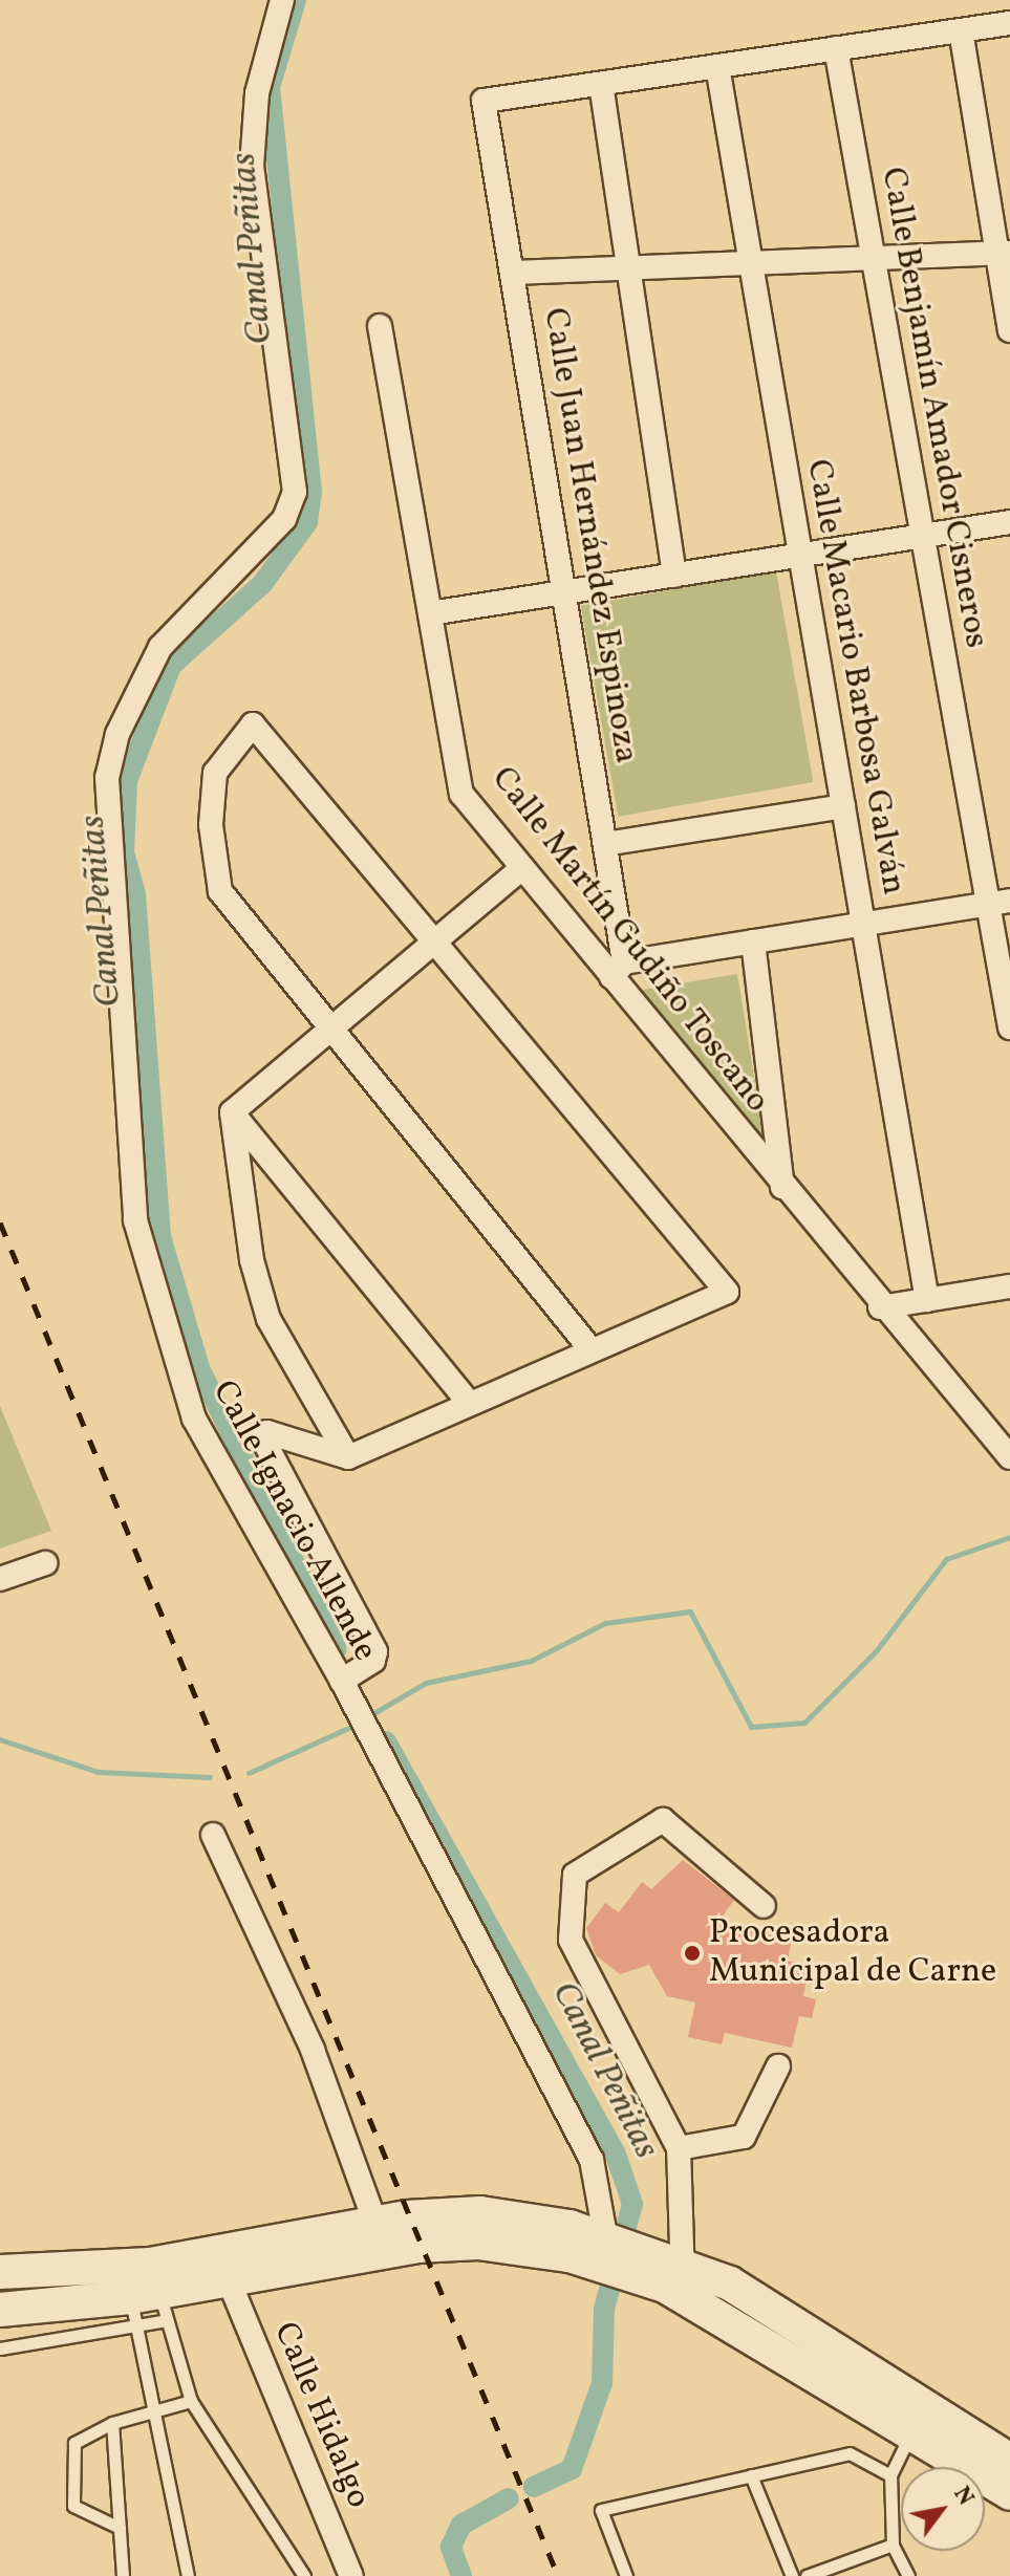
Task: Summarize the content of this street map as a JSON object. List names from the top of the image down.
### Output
{
  "streets": {
    "street": [
      "Calle Benjamín Amador Cisneros",
      "Calle Juan Hernández Espinoza",
      "Calle Macario Barbosa Galván",
      "Calle Martín Gudiño Toscano",
      "Calle Ignacio Allende",
      "Calle Hidalgo"
    ]
  },
  "crossings": [
    ["Calle Juan Hernández Espinoza", "Calle Martín Gudiño Toscano"]
  ],
  "water": ["Canal Peñitas"],
  "places": ["Procesadora Municipal de Carne"],
  "north": "top right"
}
